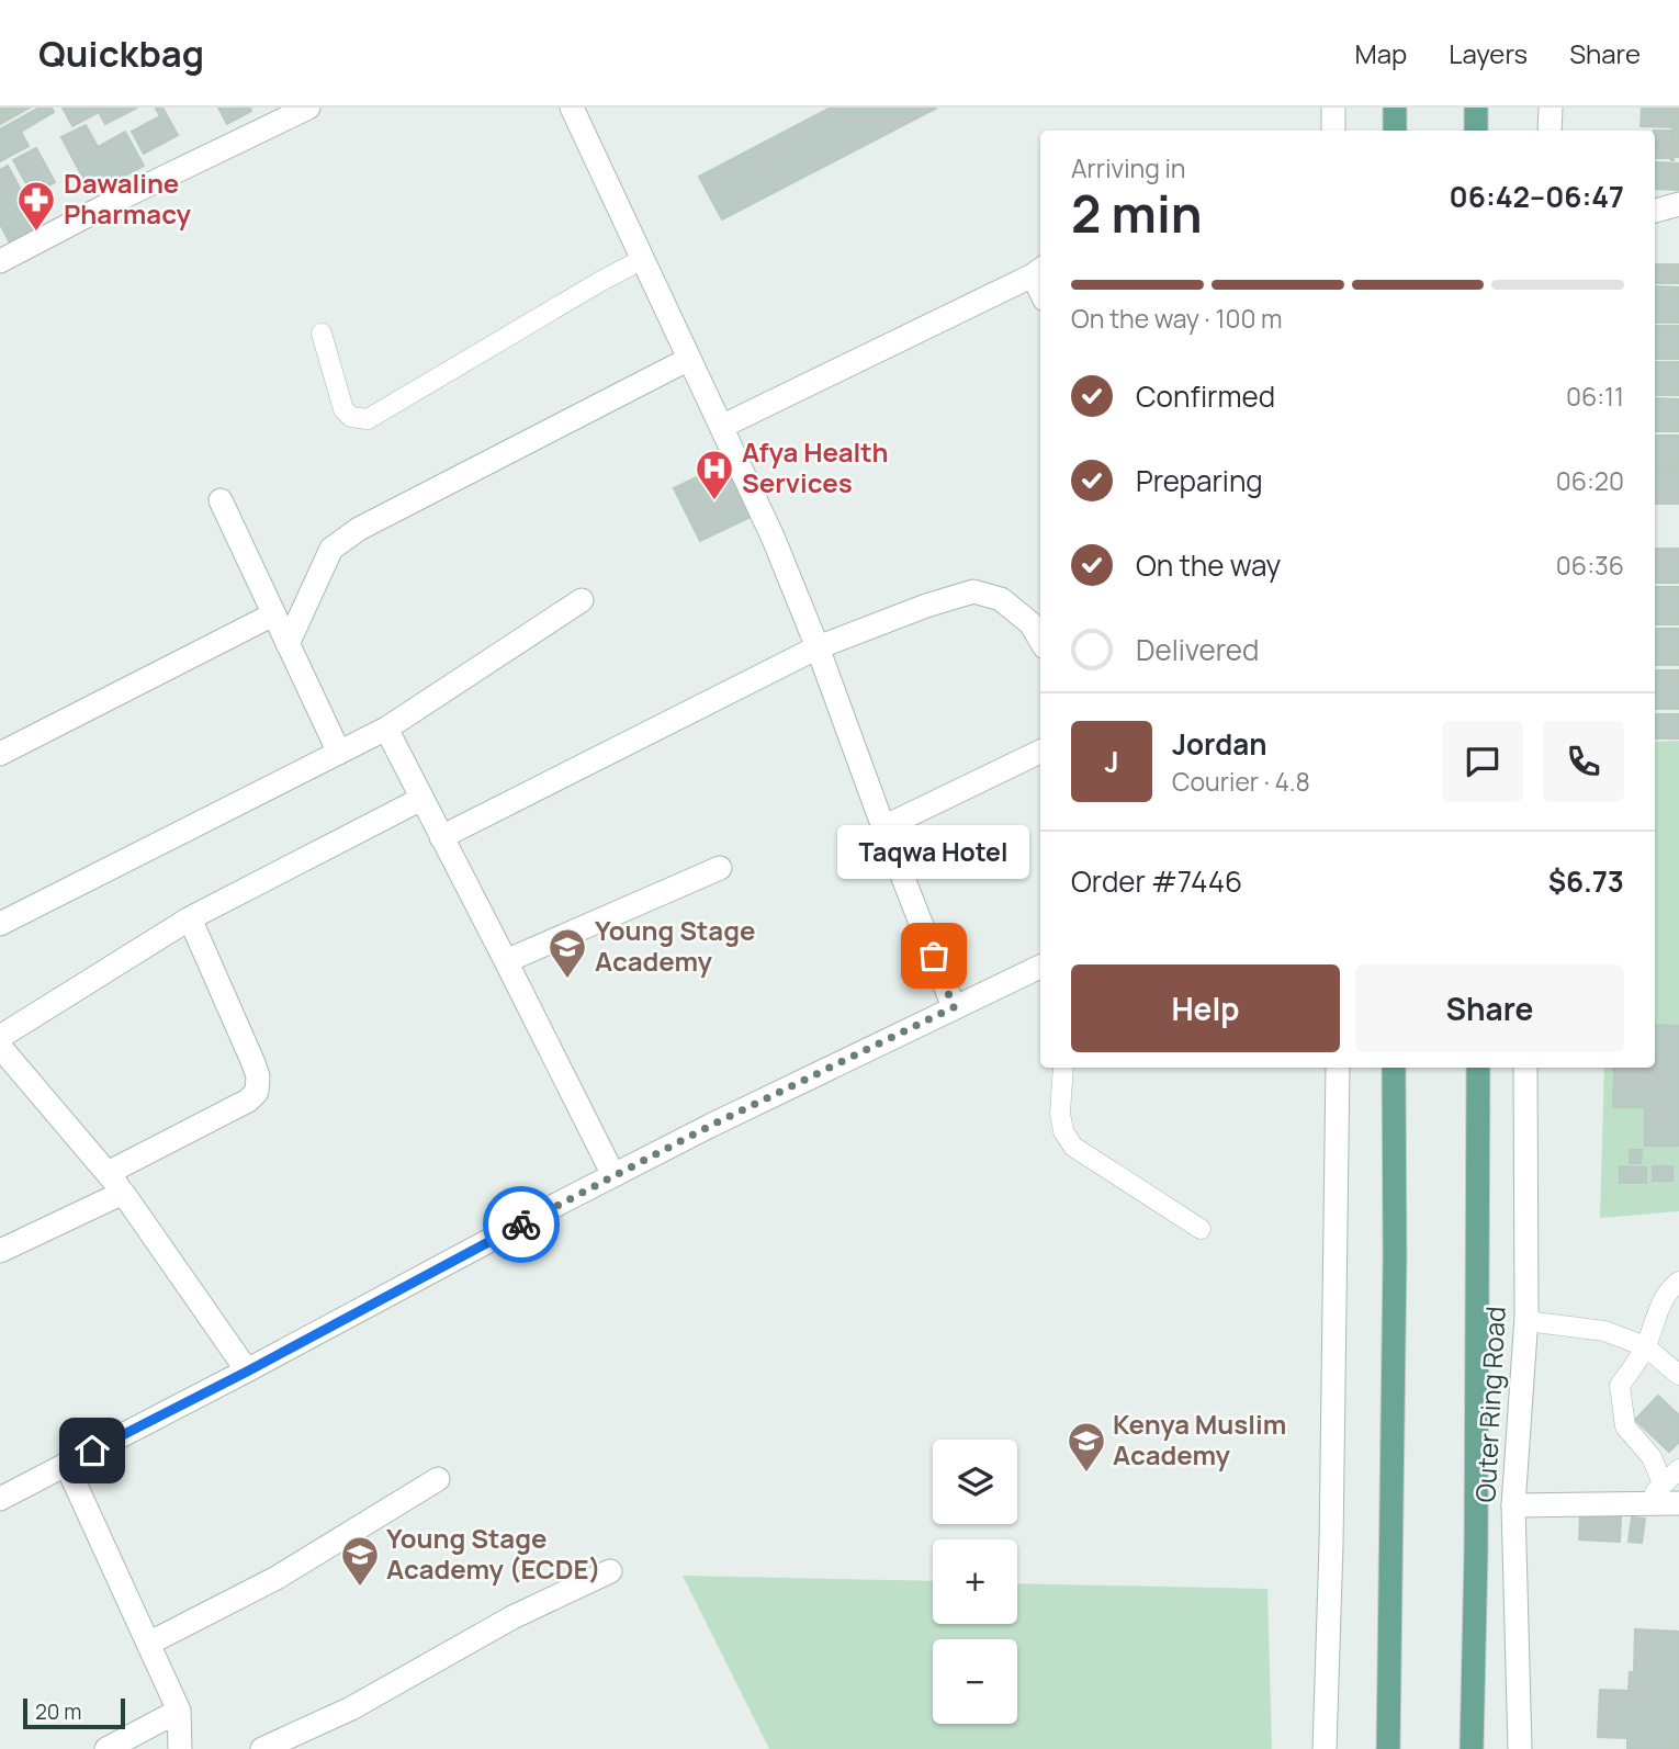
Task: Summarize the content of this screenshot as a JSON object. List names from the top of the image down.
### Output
{
  "streets": {
    "main road": ["Outer Ring Road"]
  },
  "places": {
    "pharmacy": ["Dawaline Pharmacy"],
    "hospital": ["Afya Health Services"],
    "other": ["Taqwa Hotel"],
    "school or university": ["Young Stage Academy", "Kenya Muslim Academy", "Young Stage Academy (ECDE)"]
  },
  "scale_bar": "20 m",
  "page": {
    "header": "Quickbag",
    "nav": ["Map", "Layers", "Share"],
    "heading": ["2 min", "Arriving in", "06:42–06:47"],
    "panel": [
      "Jordan",
      "Courier · 4.8",
      "Order #7446",
      "$6.73"
    ],
    "bar": "On the way · 100 m",
    "list": [
      ["Confirmed", "06:11"],
      ["Preparing", "06:20"],
      ["On the way", "06:36"],
      "Delivered"
    ],
    "round": "J",
    "bubble": "Taqwa Hotel",
    "buttons": ["Help", "Share"],
    "map_buttons": ["+", "−"],
    "scale": "20 m"
  }
}
